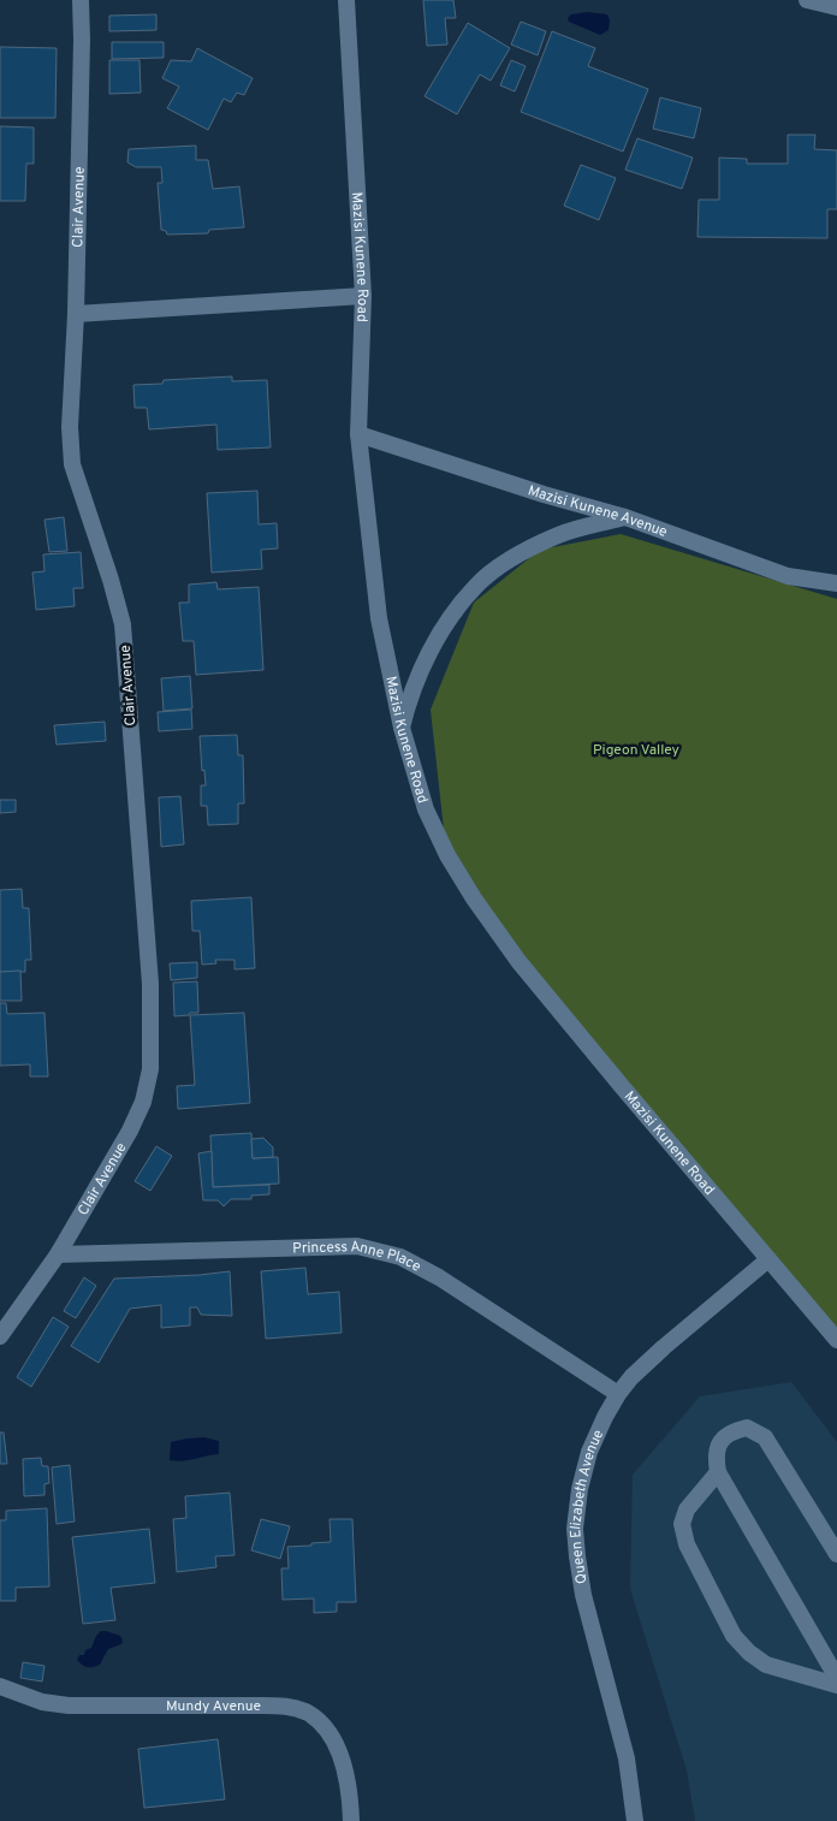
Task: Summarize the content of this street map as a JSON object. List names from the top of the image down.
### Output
{
  "streets": {
    "street": [
      "Clair Avenue",
      "Mazisi Kunene Road",
      "Mazisi Kunene Avenue",
      "Princess Anne Place",
      "Queen Elizabeth Avenue",
      "Mundy Avenue"
    ]
  },
  "crossings": [
    ["Clair Avenue", "Princess Anne Place"],
    ["Mazisi Kunene Road", "Mazisi Kunene Avenue"],
    ["Mazisi Kunene Road", "Queen Elizabeth Avenue"],
    ["Princess Anne Place", "Queen Elizabeth Avenue"]
  ],
  "parks": ["Pigeon Valley"]
}
